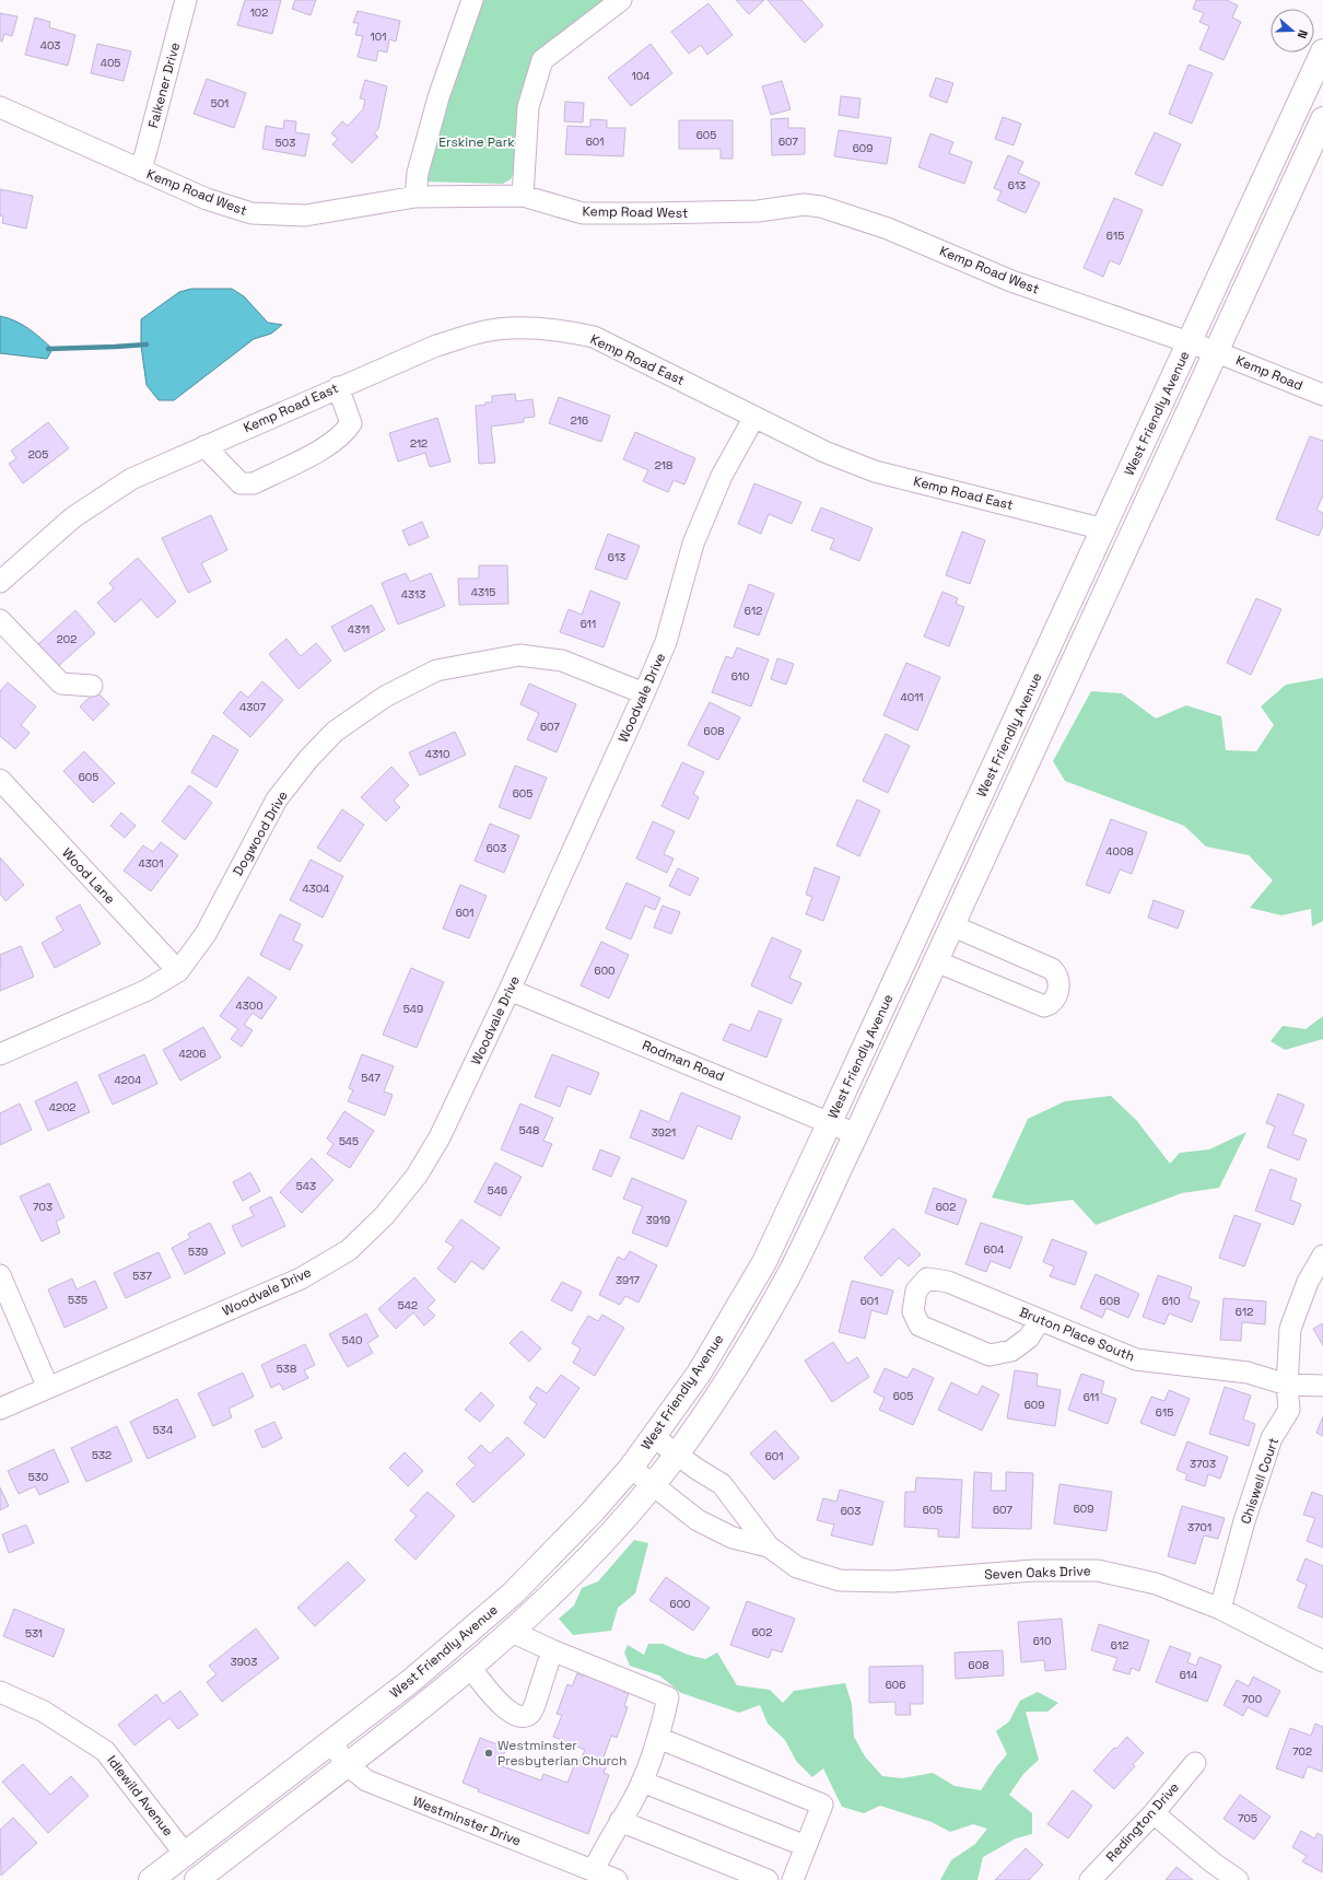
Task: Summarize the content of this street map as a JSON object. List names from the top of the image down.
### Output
{
  "streets": {
    "main road": ["West Friendly Avenue"],
    "street": [
      "Falkener Drive",
      "Kemp Road West",
      "Kemp Road East",
      "Kemp Road",
      "Woodvale Drive",
      "Dogwood Drive",
      "Wood Lane",
      "Rodman Road",
      "Bruton Place South",
      "Chiswell Court",
      "Seven Oaks Drive",
      "Idlewild Avenue",
      "Westminster Drive",
      "Redington Drive"
    ]
  },
  "crossings": [
    ["Falkener Drive", "Kemp Road West"],
    ["Kemp Road West", "Kemp Road"],
    ["Kemp Road West", "West Friendly Avenue"],
    ["Kemp Road East", "West Friendly Avenue"],
    ["Kemp Road East", "Woodvale Drive"],
    ["Kemp Road", "West Friendly Avenue"],
    ["West Friendly Avenue", "Rodman Road"],
    ["West Friendly Avenue", "Seven Oaks Drive"],
    ["West Friendly Avenue", "Idlewild Avenue"],
    ["West Friendly Avenue", "Westminster Drive"],
    ["Woodvale Drive", "Dogwood Drive"],
    ["Woodvale Drive", "Rodman Road"],
    ["Dogwood Drive", "Wood Lane"],
    ["Bruton Place South", "Chiswell Court"],
    ["Chiswell Court", "Seven Oaks Drive"]
  ],
  "parks": ["Erskine Park"],
  "places": ["Westminster Presbyterian Church"],
  "house_numbers": [
    "102",
    "101",
    "403",
    "405",
    "104",
    "501",
    "605",
    "601",
    "607",
    "503",
    "609",
    "613",
    "615",
    "216",
    "212",
    "205",
    "218",
    "613",
    "4315",
    "4313",
    "612",
    "611",
    "4311",
    "202",
    "610",
    "4011",
    "4307",
    "607",
    "608",
    "4310",
    "605",
    "605",
    "603",
    "4008",
    "4301",
    "4304",
    "601",
    "600",
    "4300",
    "549",
    "4206",
    "547",
    "4204",
    "4202",
    "548",
    "3921",
    "545",
    "543",
    "546",
    "703",
    "602",
    "3919",
    "604",
    "539",
    "537",
    "3917",
    "535",
    "601",
    "608",
    "610",
    "542",
    "612",
    "540",
    "538",
    "605",
    "611",
    "609",
    "615",
    "534",
    "532",
    "601",
    "3703",
    "530",
    "609",
    "605",
    "607",
    "603",
    "3701",
    "600",
    "602",
    "531",
    "610",
    "612",
    "3903",
    "608",
    "614",
    "606",
    "700",
    "702",
    "705"
  ],
  "north": "right"
}
